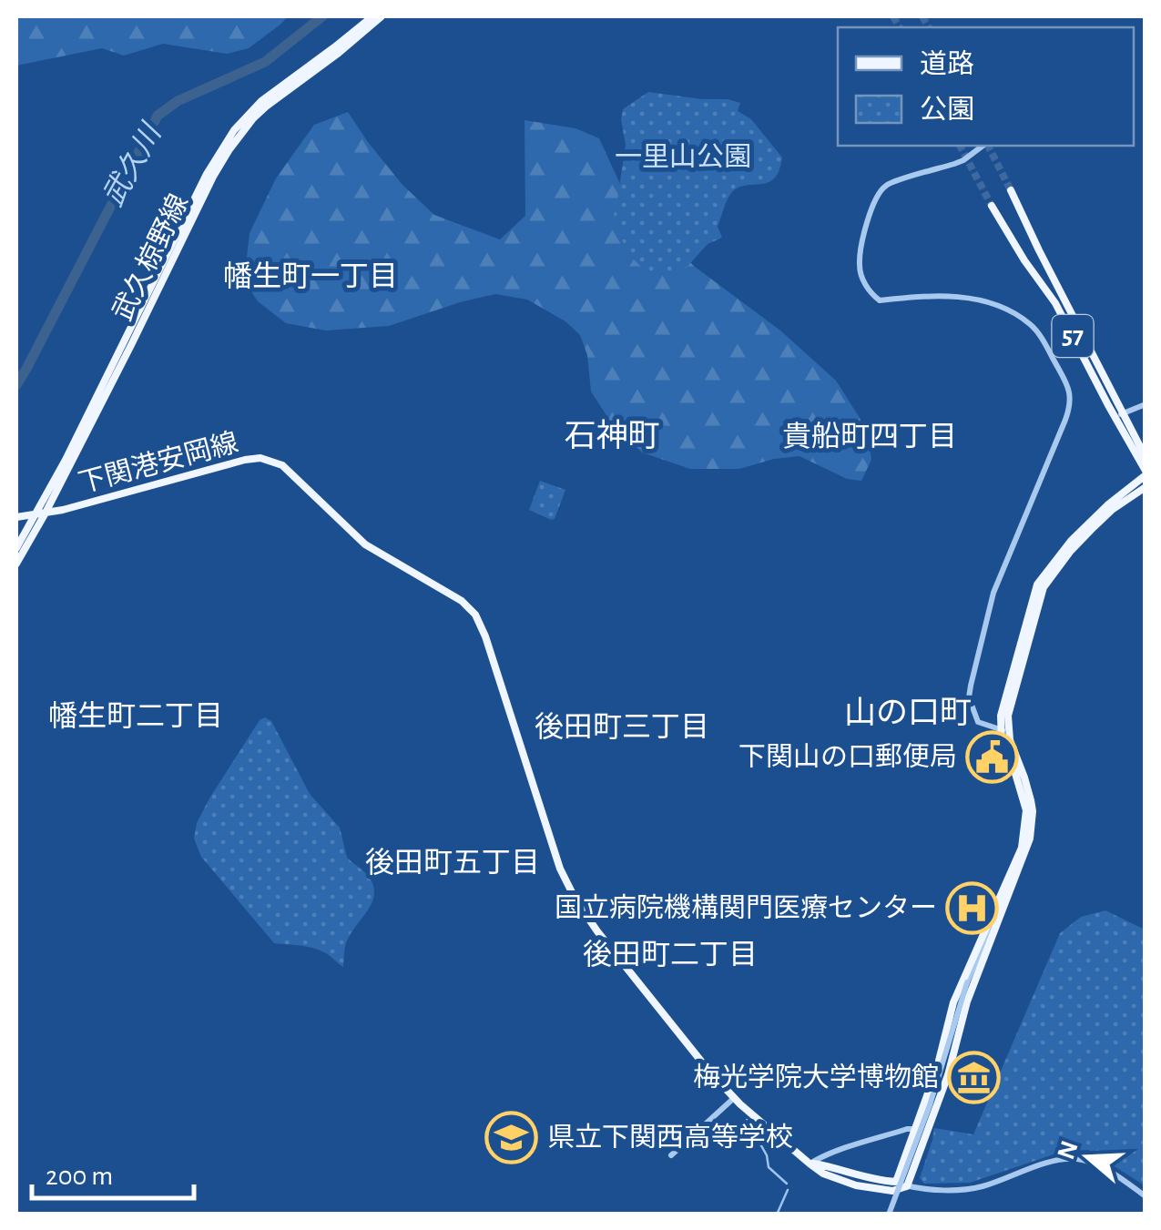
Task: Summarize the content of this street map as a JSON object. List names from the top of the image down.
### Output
{
  "streets": {
    "main road": ["武久椋野線", "57", "下関港安岡線"]
  },
  "crossings": [
    ["武久椋野線", "下関港安岡線"]
  ],
  "districts": [
    "幡生町一丁目",
    "石神町",
    "貴船町四丁目",
    "山の口町",
    "幡生町二丁目",
    "後田町三丁目",
    "後田町五丁目",
    "後田町二丁目"
  ],
  "water": ["武久川"],
  "parks": ["一里山公園"],
  "places": {
    "public building": ["下関山の口郵便局"],
    "hospital": ["国立病院機構関門医療センター"],
    "museum": ["梅光学院大学博物館"],
    "school or university": ["県立下関西高等学校"]
  },
  "legend": ["道路", "公園"],
  "scale_bar": "200 m",
  "north": "left"
}
